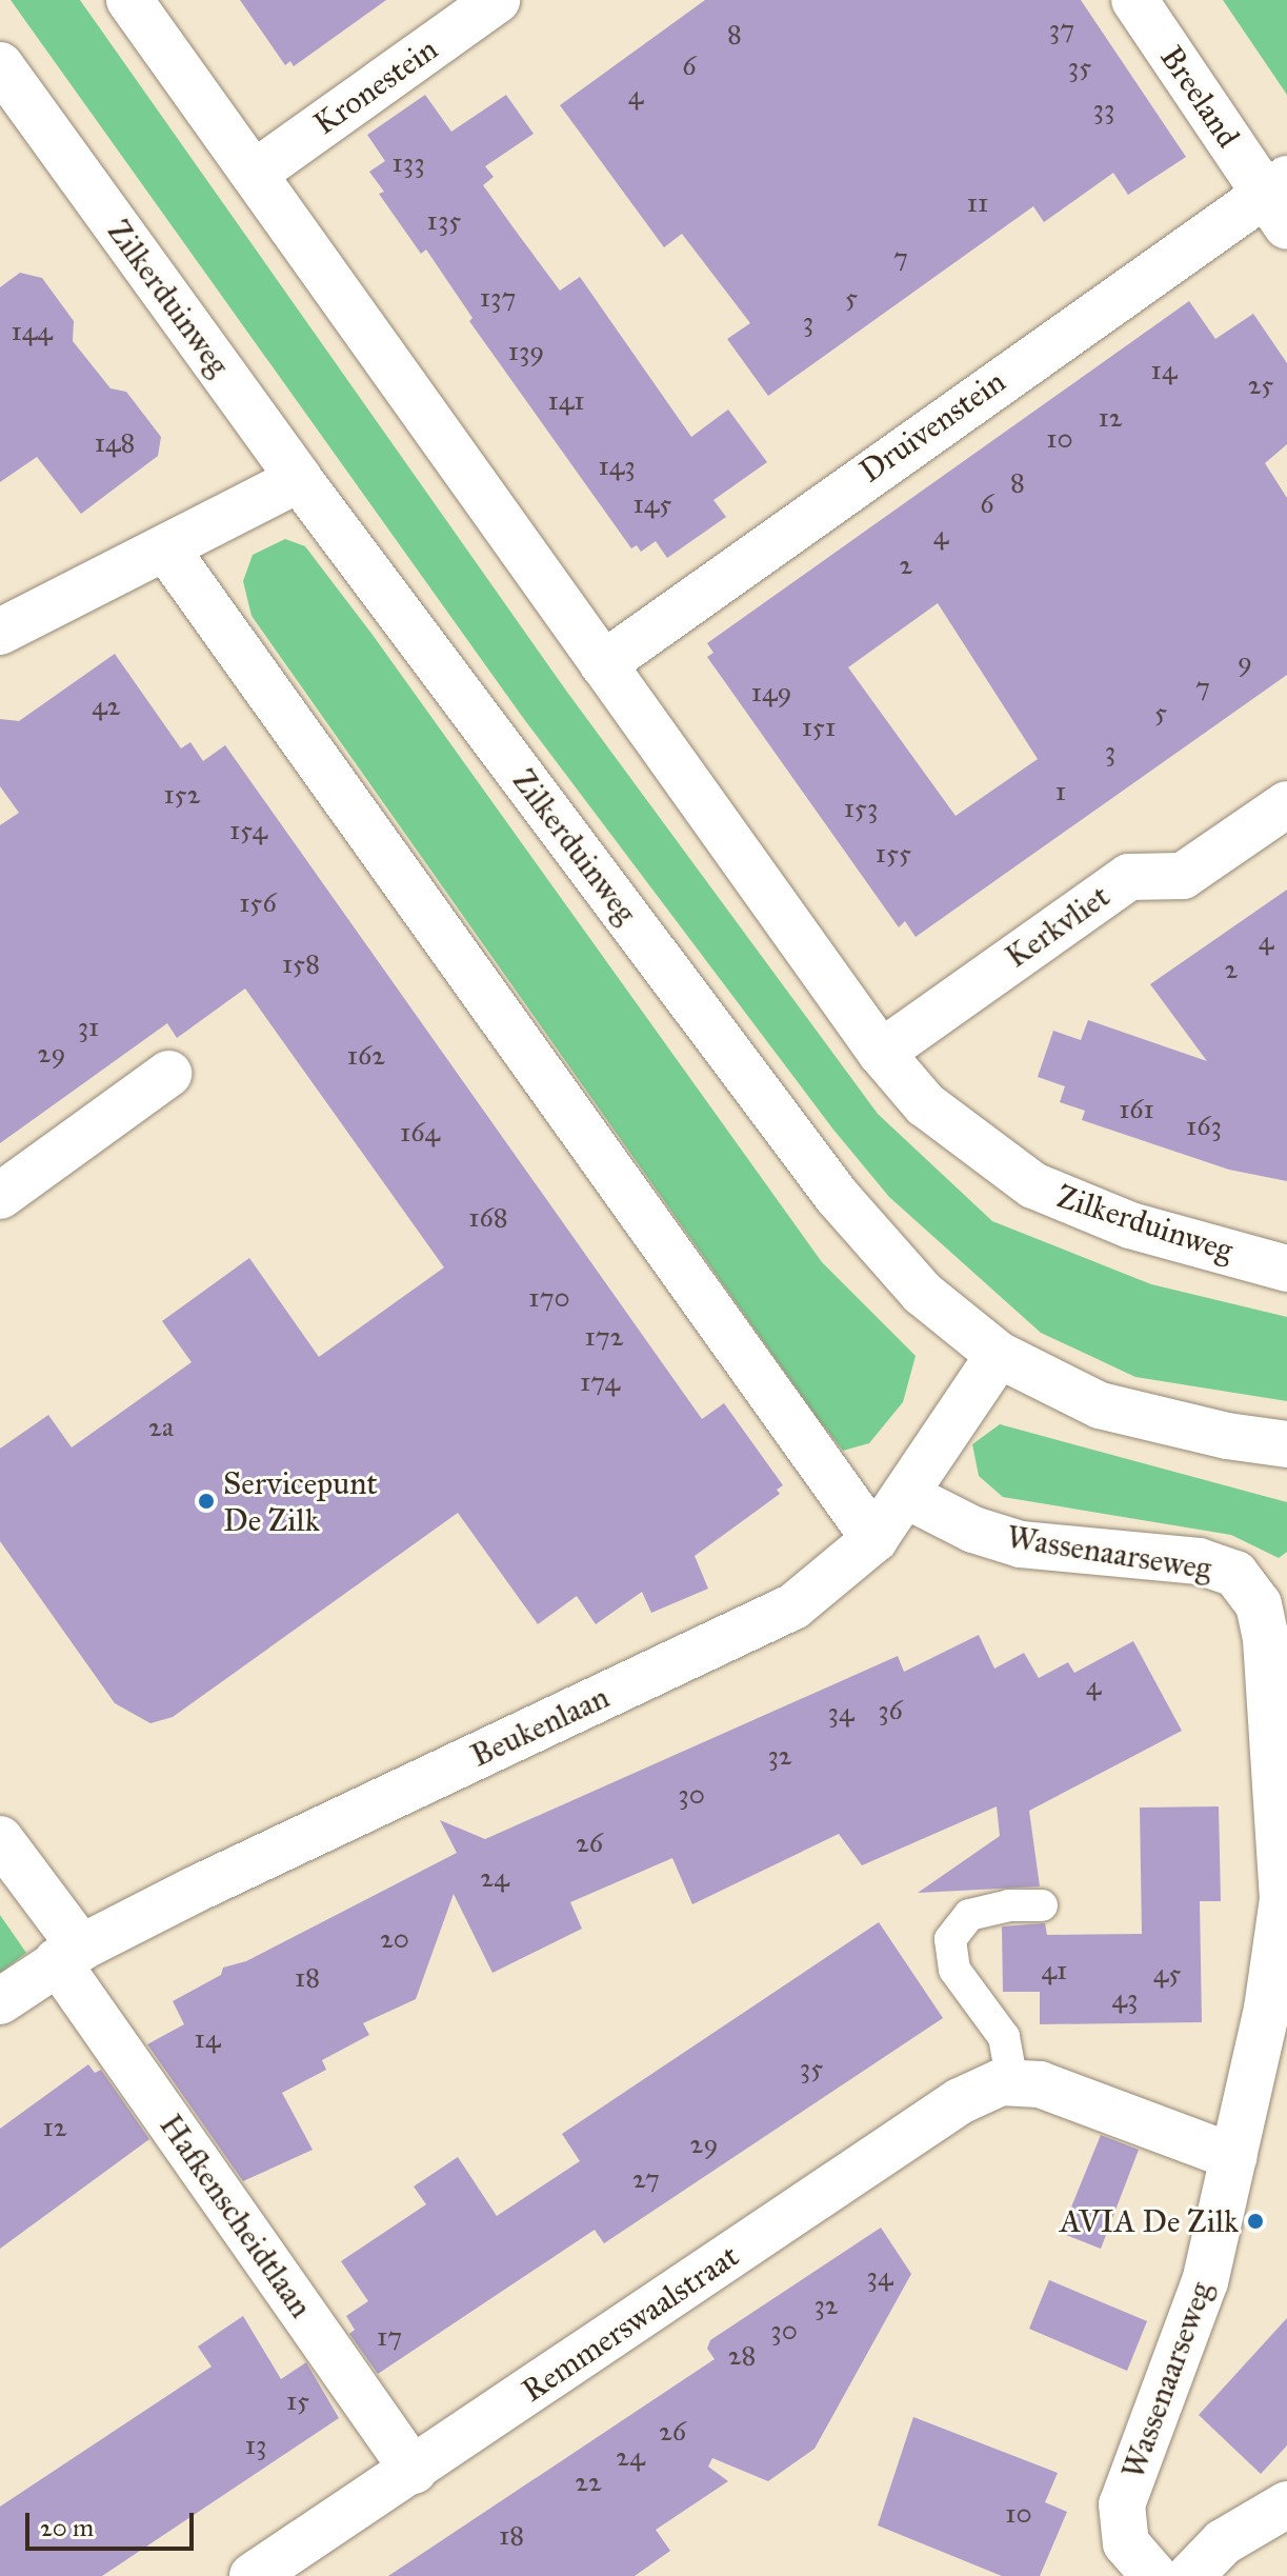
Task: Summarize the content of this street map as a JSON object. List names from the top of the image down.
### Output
{
  "streets": {
    "street": [
      "Kronestein",
      "Breeland",
      "Zilkerduinweg",
      "Druivenstein",
      "Kerkvliet",
      "Wassenaarseweg",
      "Beukenlaan",
      "Hafkenscheidtlaan",
      "Remmerswaalstraat"
    ]
  },
  "crossings": [
    ["Kronestein", "Zilkerduinweg"],
    ["Breeland", "Druivenstein"],
    ["Zilkerduinweg", "Druivenstein"],
    ["Zilkerduinweg", "Kerkvliet"],
    ["Zilkerduinweg", "Beukenlaan"],
    ["Wassenaarseweg", "Beukenlaan"],
    ["Wassenaarseweg", "Remmerswaalstraat"],
    ["Beukenlaan", "Hafkenscheidtlaan"],
    ["Hafkenscheidtlaan", "Remmerswaalstraat"]
  ],
  "places": ["Servicepunt De Zilk", "AVIA De Zilk"],
  "house_numbers": [
    "37",
    "8",
    "6",
    "35",
    "4",
    "33",
    "133",
    "11",
    "135",
    "7",
    "137",
    "5",
    "3",
    "144",
    "139",
    "14",
    "25",
    "141",
    "12",
    "10",
    "148",
    "143",
    "8",
    "145",
    "6",
    "4",
    "2",
    "9",
    "7",
    "149",
    "42",
    "5",
    "151",
    "3",
    "1",
    "152",
    "153",
    "154",
    "155",
    "156",
    "4",
    "158",
    "2",
    "31",
    "29",
    "162",
    "161",
    "163",
    "164",
    "168",
    "170",
    "172",
    "174",
    "2a",
    "4",
    "36",
    "34",
    "32",
    "30",
    "26",
    "24",
    "20",
    "41",
    "45",
    "18",
    "43",
    "14",
    "35",
    "12",
    "29",
    "27",
    "34",
    "32",
    "30",
    "17",
    "28",
    "15",
    "26",
    "13",
    "24",
    "22",
    "10",
    "18"
  ],
  "scale_bar": "20 m"
}
